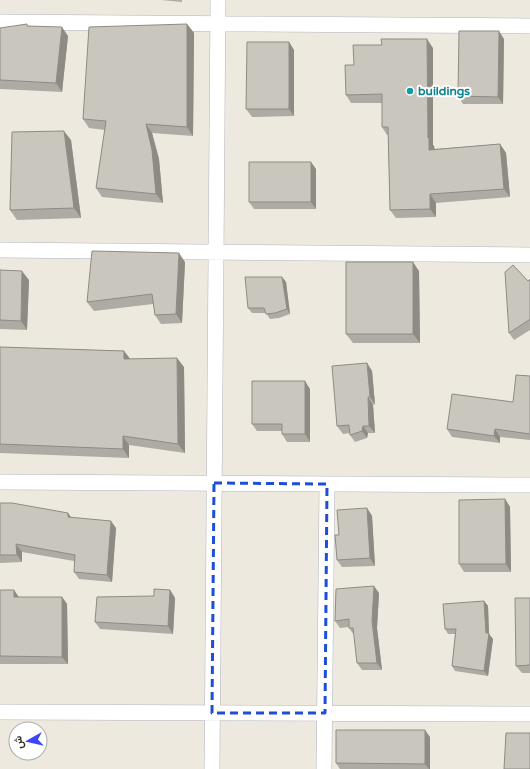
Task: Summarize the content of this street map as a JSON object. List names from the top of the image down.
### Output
{
  "places": ["buildings"],
  "north": "left"
}
